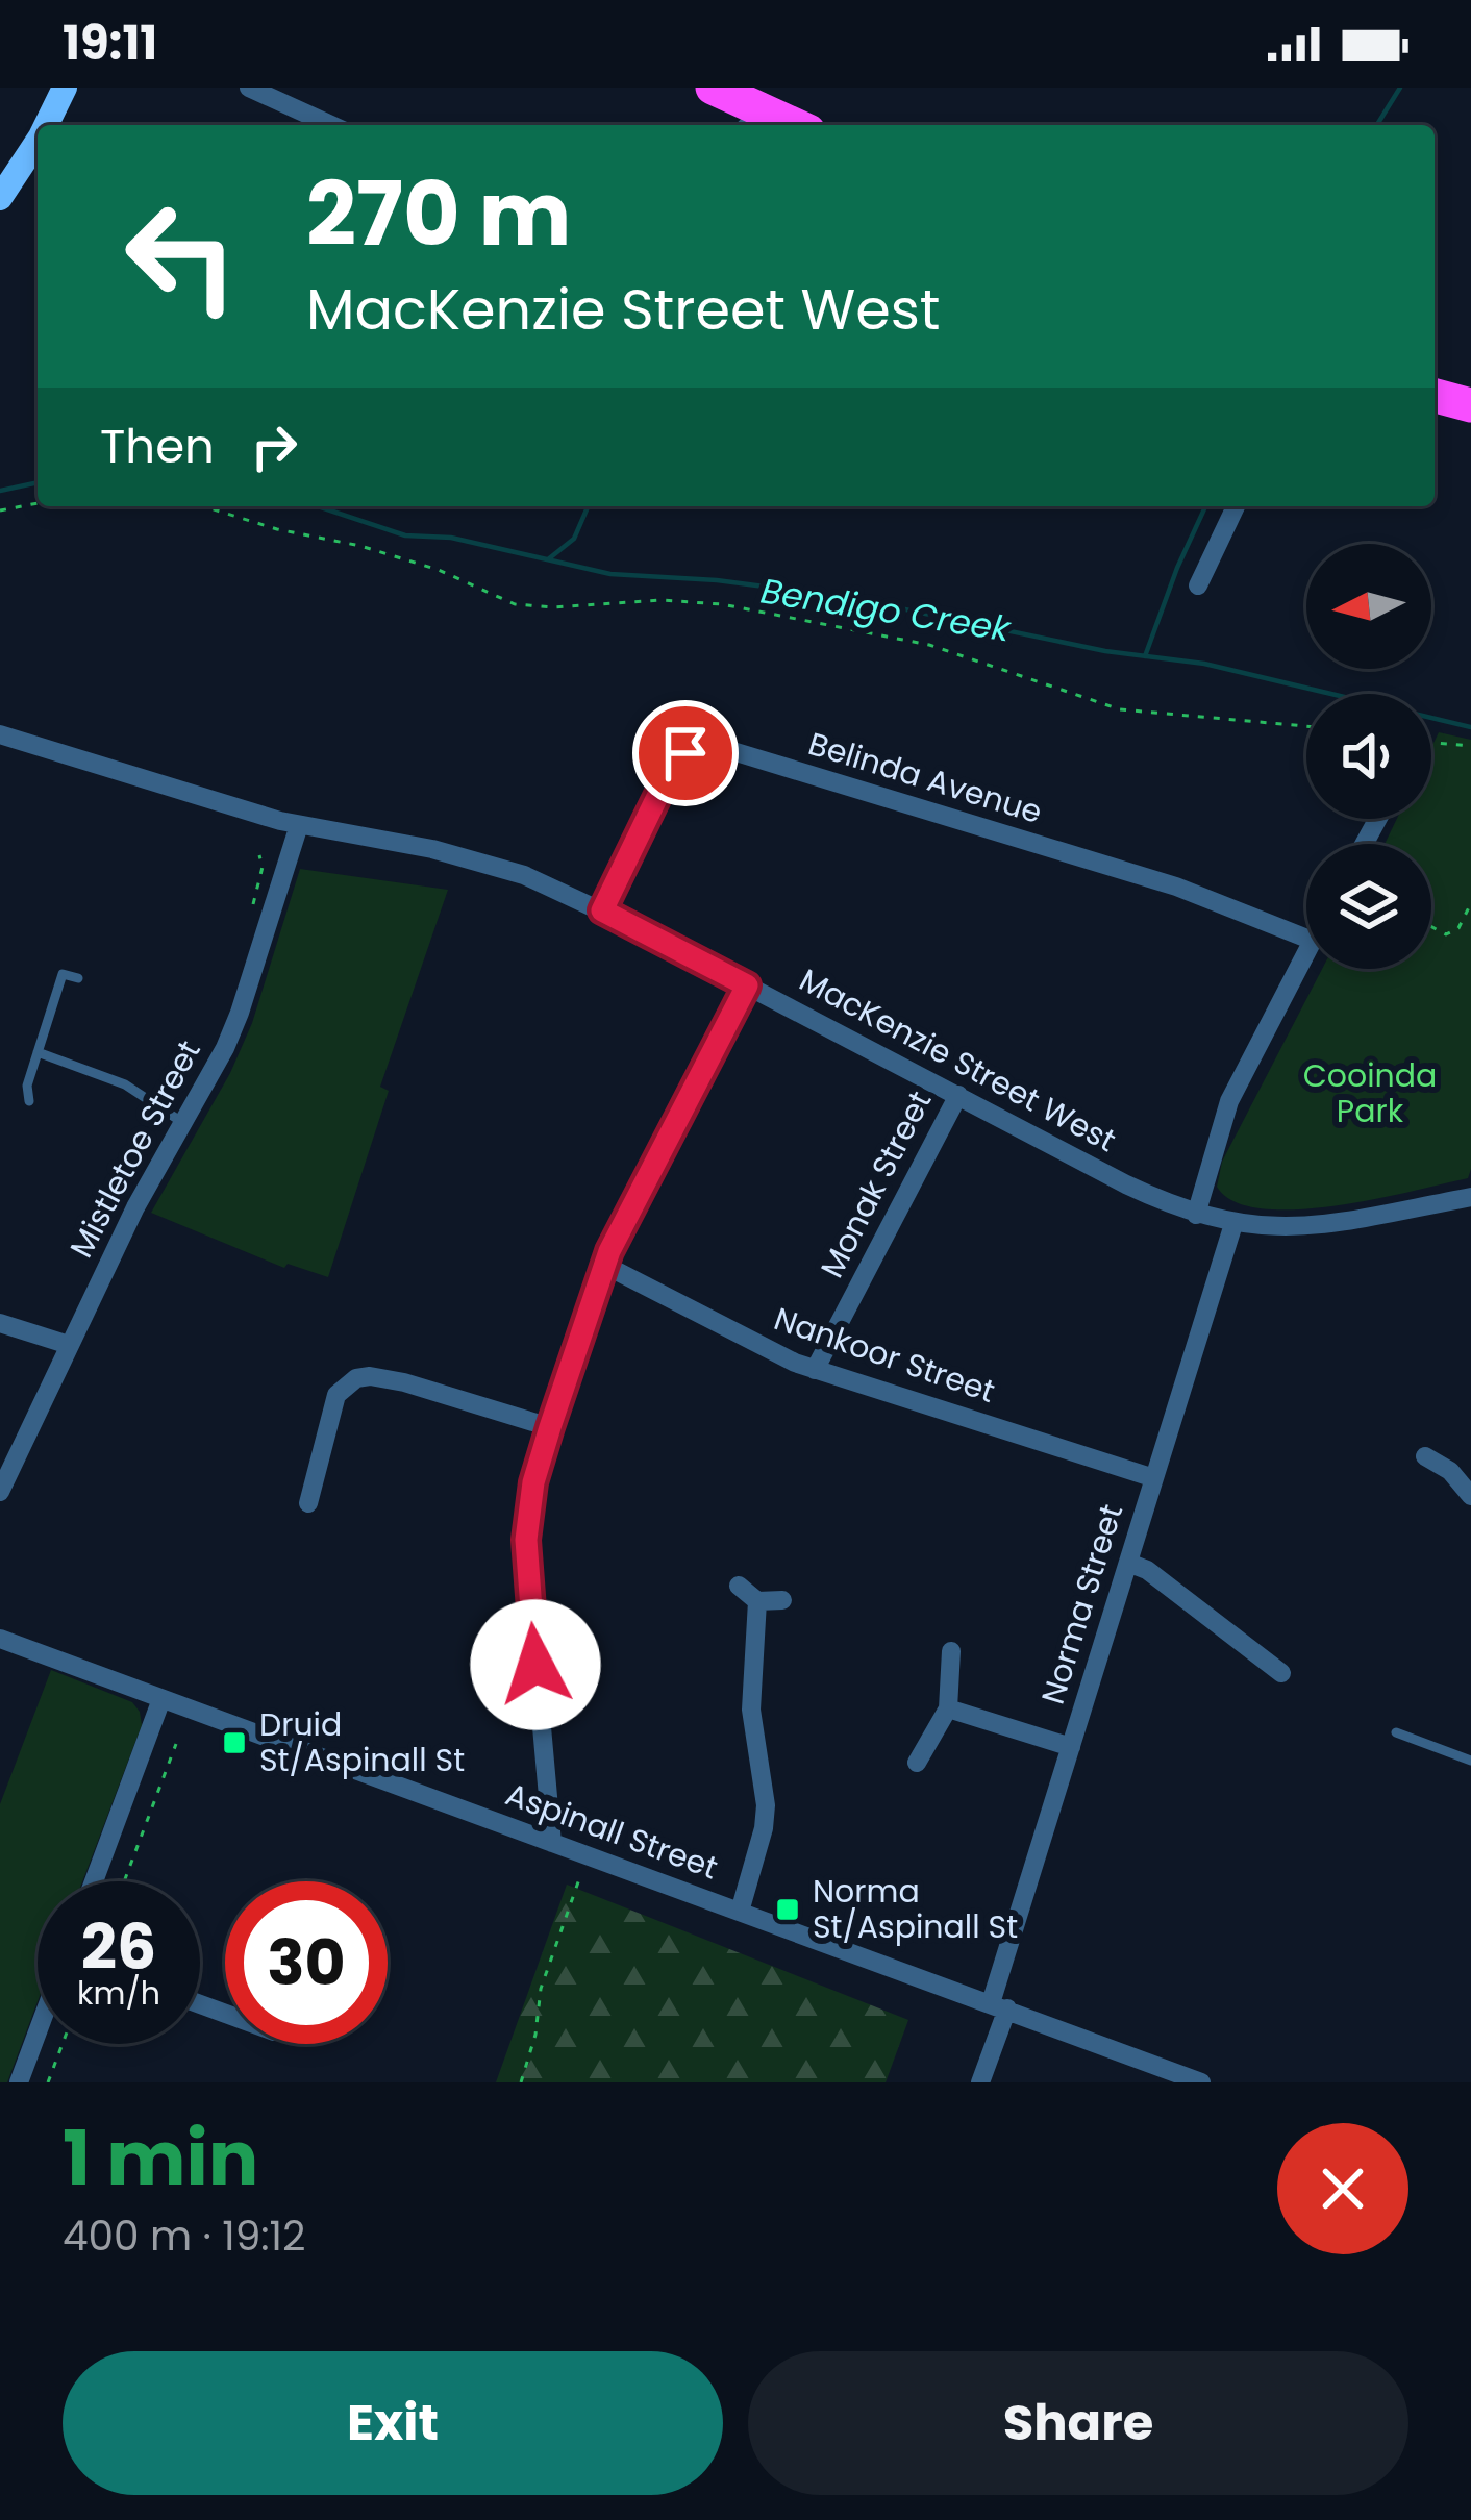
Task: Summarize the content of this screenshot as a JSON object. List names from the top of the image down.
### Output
{
  "streets": {
    "street": [
      "Belinda Avenue",
      "MacKenzie Street West",
      "Mistletoe Street",
      "Monak Street",
      "Nankoor Street",
      "Norma Street",
      "Aspinall Street"
    ]
  },
  "crossings": [
    ["Belinda Avenue", "MacKenzie Street West"],
    ["MacKenzie Street West", "Mistletoe Street"],
    ["MacKenzie Street West", "Monak Street"],
    ["MacKenzie Street West", "Norma Street"],
    ["Monak Street", "Nankoor Street"],
    ["Nankoor Street", "Norma Street"],
    ["Norma Street", "Aspinall Street"]
  ],
  "water": ["Bendigo Creek"],
  "parks": ["Cooinda Park"],
  "places": {
    "transit": ["Druid St/Aspinall St", "Norma St/Aspinall St"]
  },
  "north": "left",
  "page": {
    "status": "19:11",
    "turn": ["270 m", "MacKenzie Street West"],
    "then": "Then",
    "speed": "26 km/h",
    "limit": "30",
    "heading": ["1 min", "400 m · 19:12"],
    "buttons": ["Exit", "Share"]
  }
}
